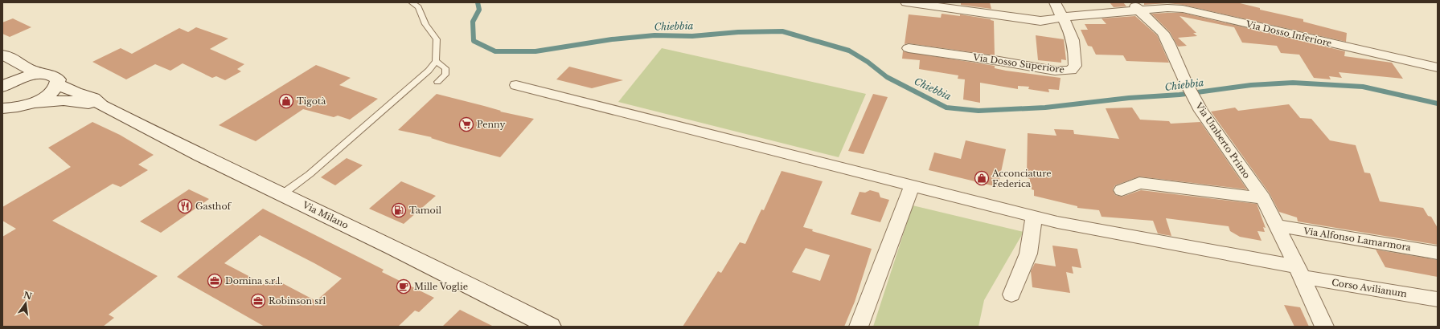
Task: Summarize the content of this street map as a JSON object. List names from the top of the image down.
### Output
{
  "streets": {
    "main road": ["Via Milano"],
    "street": [
      "Via Dosso Inferiore",
      "Via Dosso Superiore",
      "Via Umberto Primo",
      "Via Alfonso Lamarmora",
      "Corso Avilianum"
    ]
  },
  "crossings": [
    ["Via Dosso Inferiore", "Via Umberto Primo"],
    ["Via Umberto Primo", "Via Alfonso Lamarmora"],
    ["Via Umberto Primo", "Corso Avilianum"]
  ],
  "water": ["Chiebbia"],
  "places": {
    "shop": ["Tigotà", "Acconciature Federica"],
    "supermarket": ["Penny"],
    "restaurant": ["Gasthof"],
    "fuel station": ["Tamoil"],
    "office": ["Domina s.r.l.", "Robinson srl"],
    "cafe": ["Mille Voglie"]
  },
  "north": "top"
}
